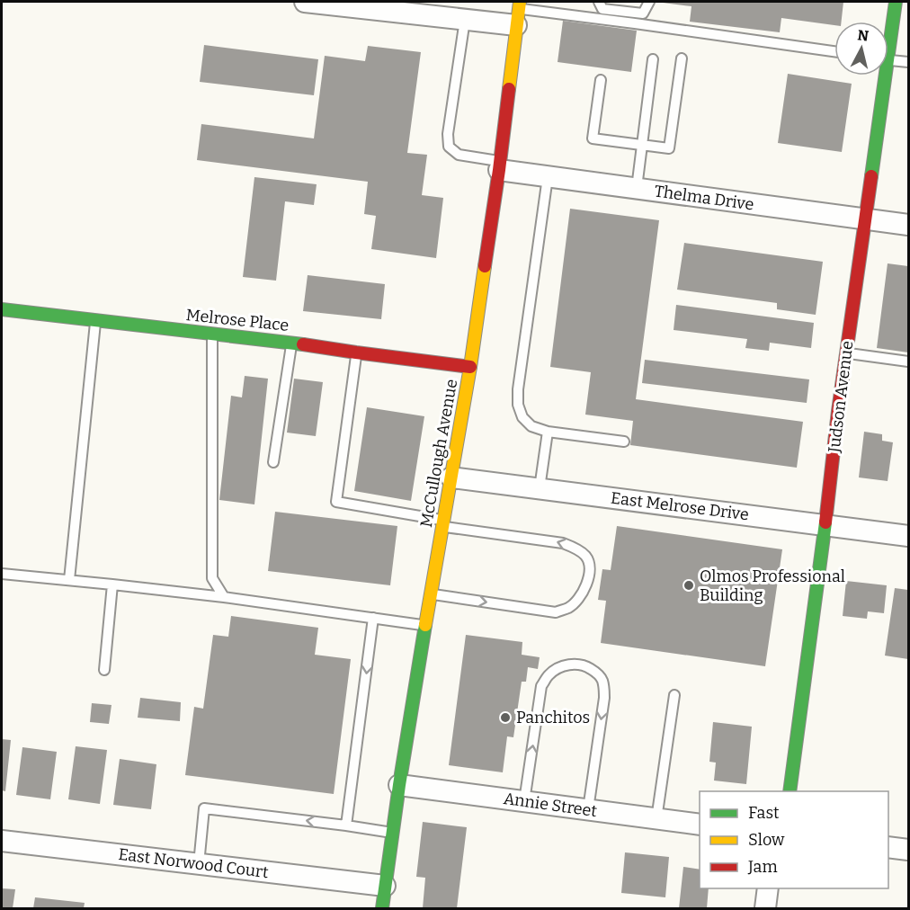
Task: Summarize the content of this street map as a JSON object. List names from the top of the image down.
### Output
{
  "streets": {
    "street": [
      "Thelma Drive",
      "Melrose Place",
      "Judson Avenue",
      "McCullough Avenue",
      "East Melrose Drive",
      "Annie Street",
      "East Norwood Court"
    ]
  },
  "crossings": [
    ["Thelma Drive", "Judson Avenue"],
    ["Thelma Drive", "McCullough Avenue"],
    ["Melrose Place", "McCullough Avenue"],
    ["Judson Avenue", "East Melrose Drive"],
    ["McCullough Avenue", "East Melrose Drive"],
    ["McCullough Avenue", "Annie Street"],
    ["McCullough Avenue", "East Norwood Court"]
  ],
  "places": ["Olmos Professional Building", "Panchitos"],
  "legend": ["Fast", "Slow", "Jam"],
  "north": "top"
}
